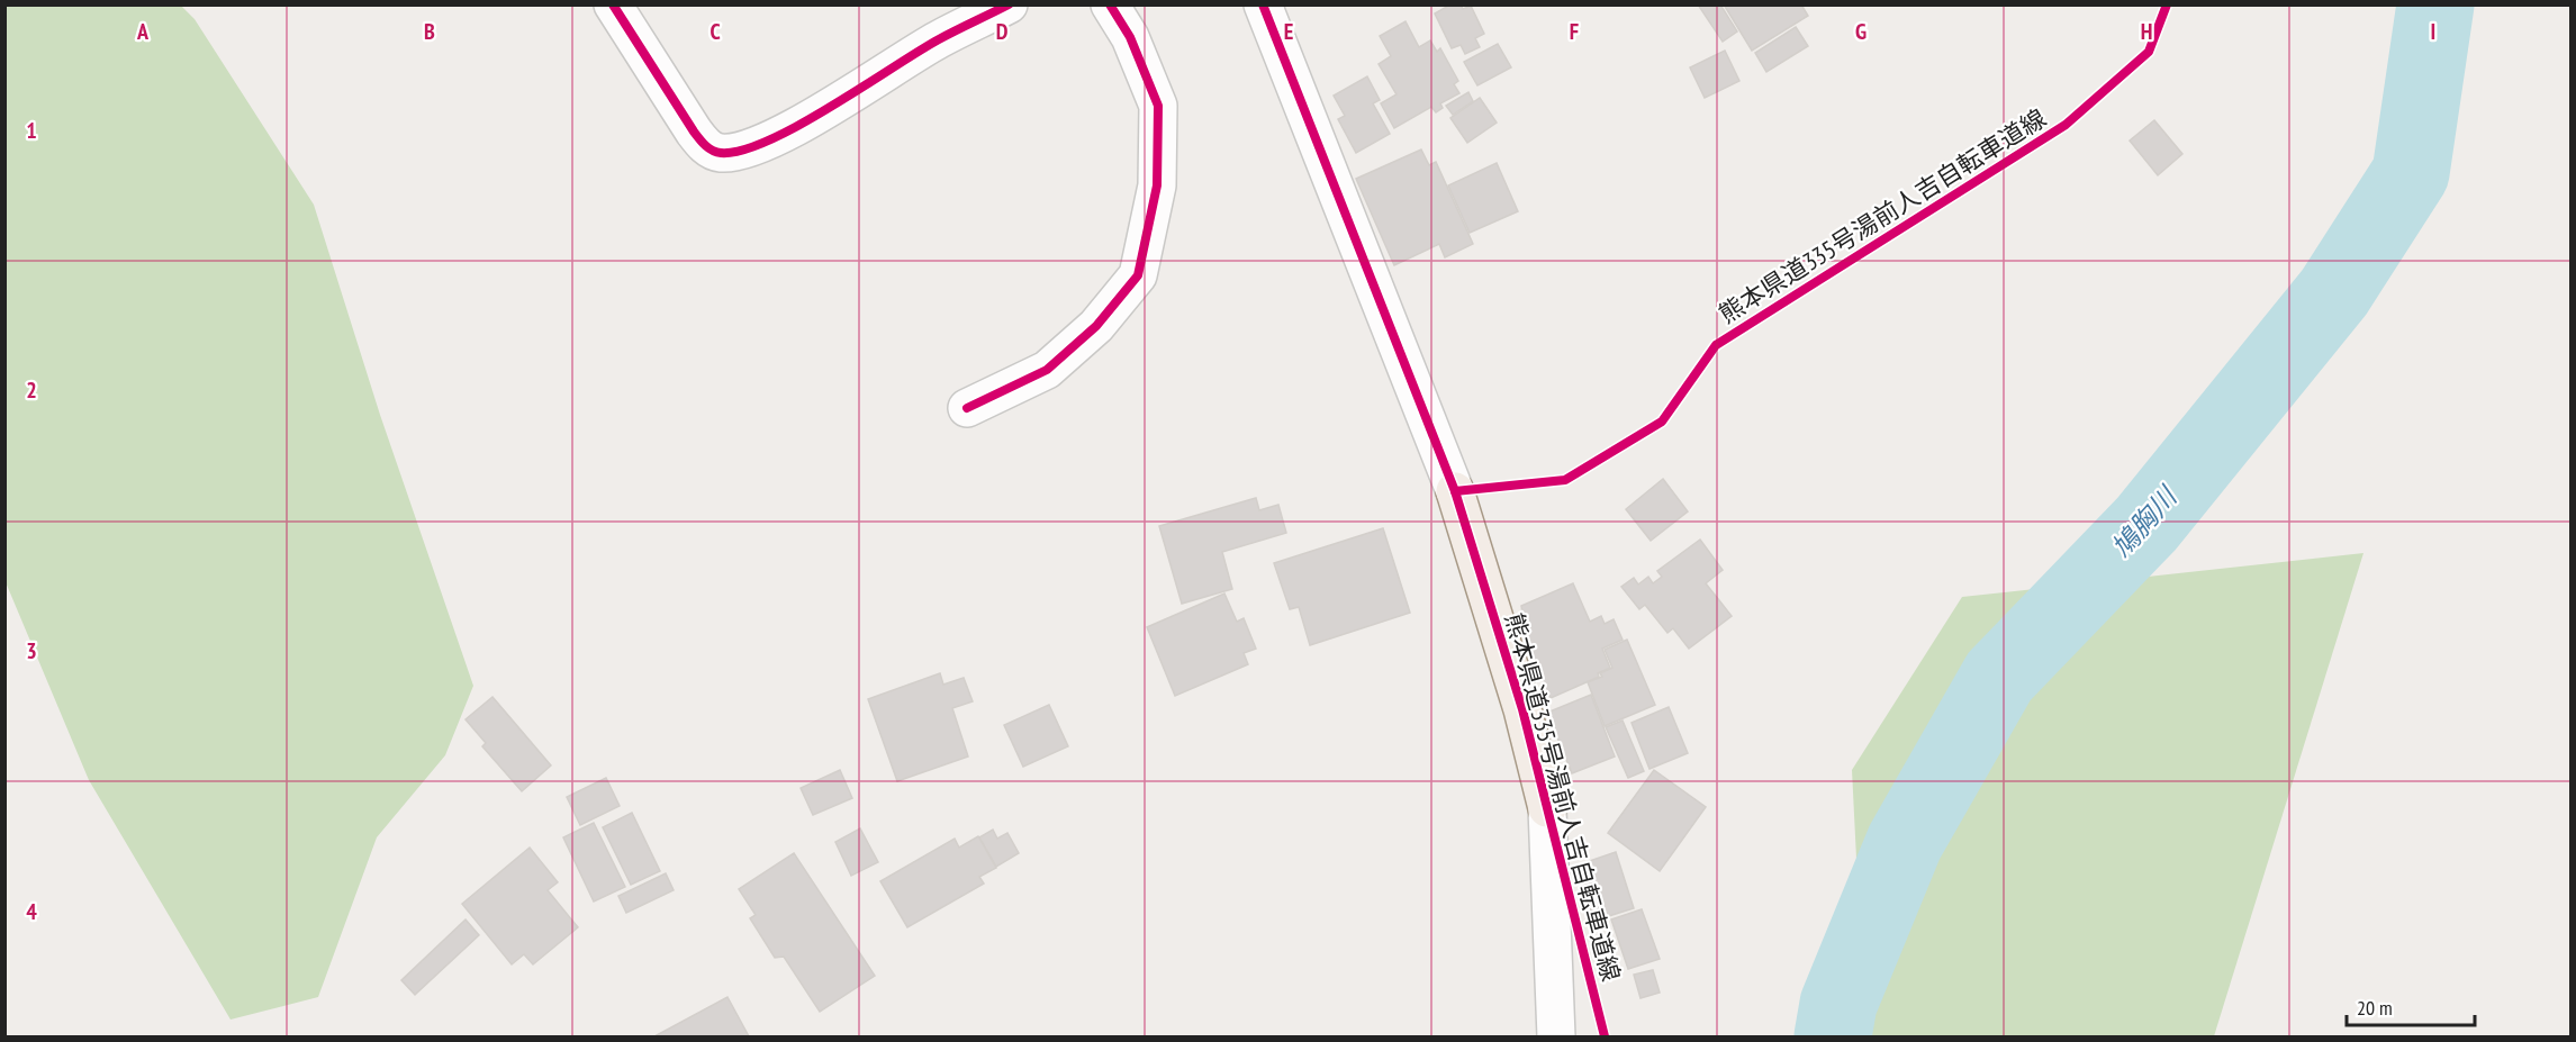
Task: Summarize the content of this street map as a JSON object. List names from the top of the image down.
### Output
{
  "streets": {
    "main road": ["熊本県道335号湯前人吉自転車道線"]
  },
  "water": ["鳩胸川"],
  "scale_bar": "20 m",
  "grid": {
    "columns": [
      "A",
      "B",
      "C",
      "D",
      "E",
      "F",
      "G",
      "H",
      "I"
    ],
    "rows": [
      "1",
      "2",
      "3",
      "4"
    ]
  }
}
